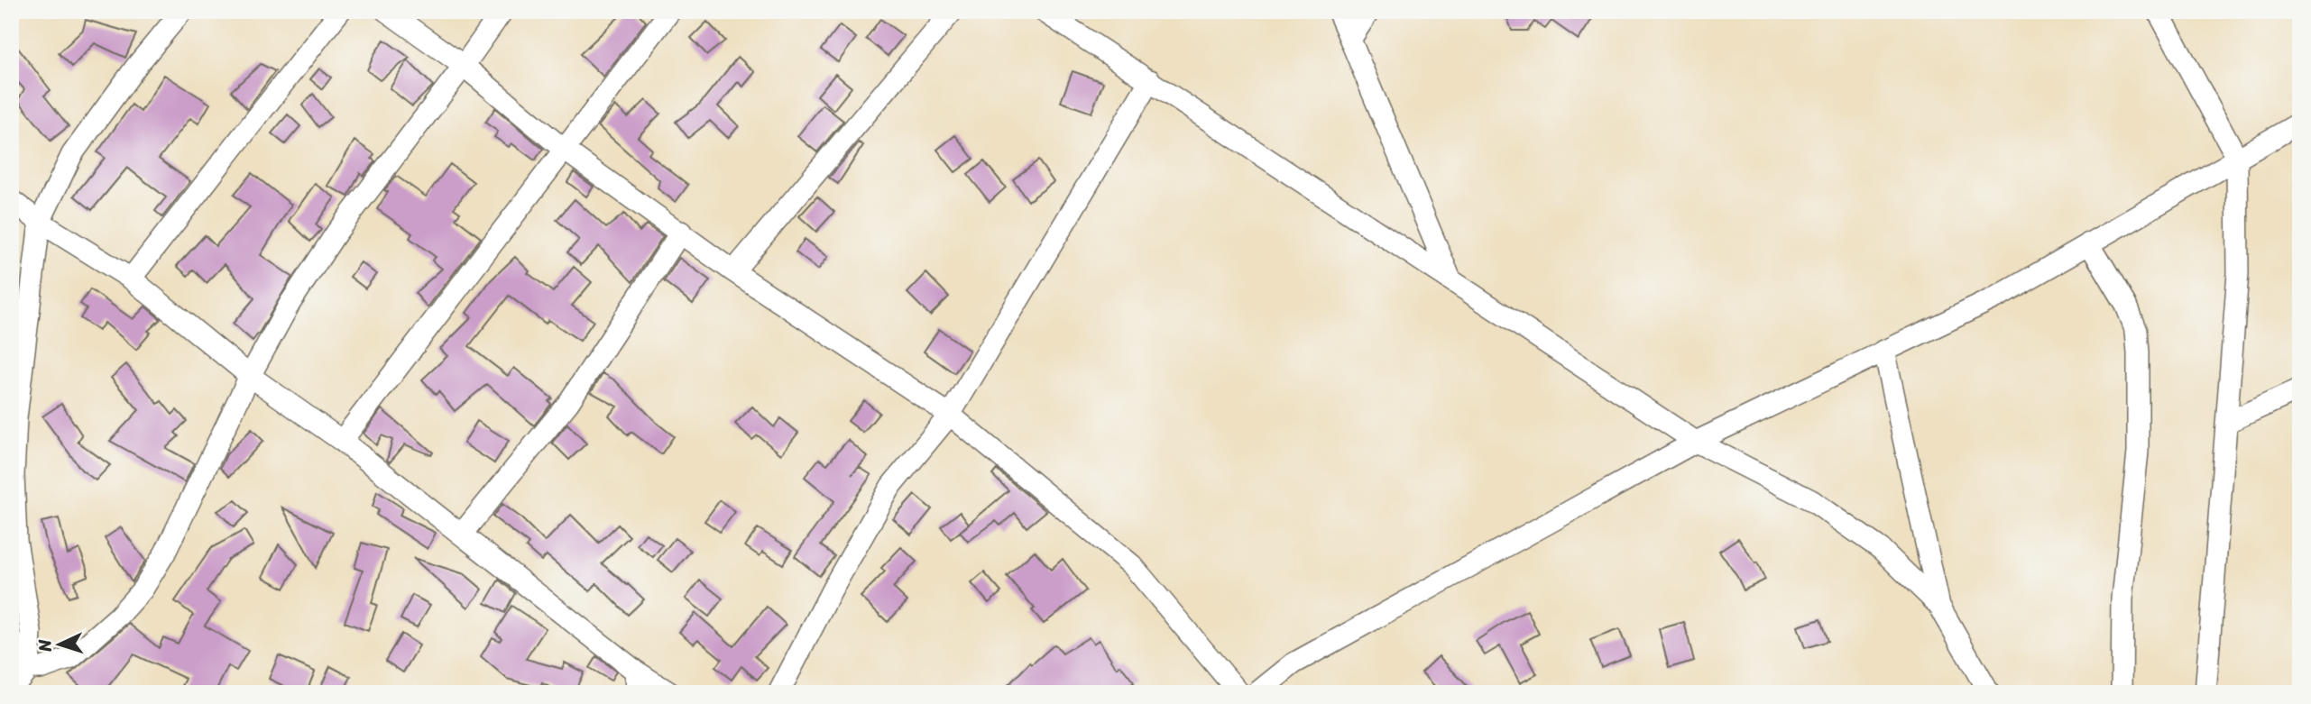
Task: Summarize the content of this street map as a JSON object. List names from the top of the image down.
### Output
{
  "north": "left"
}
